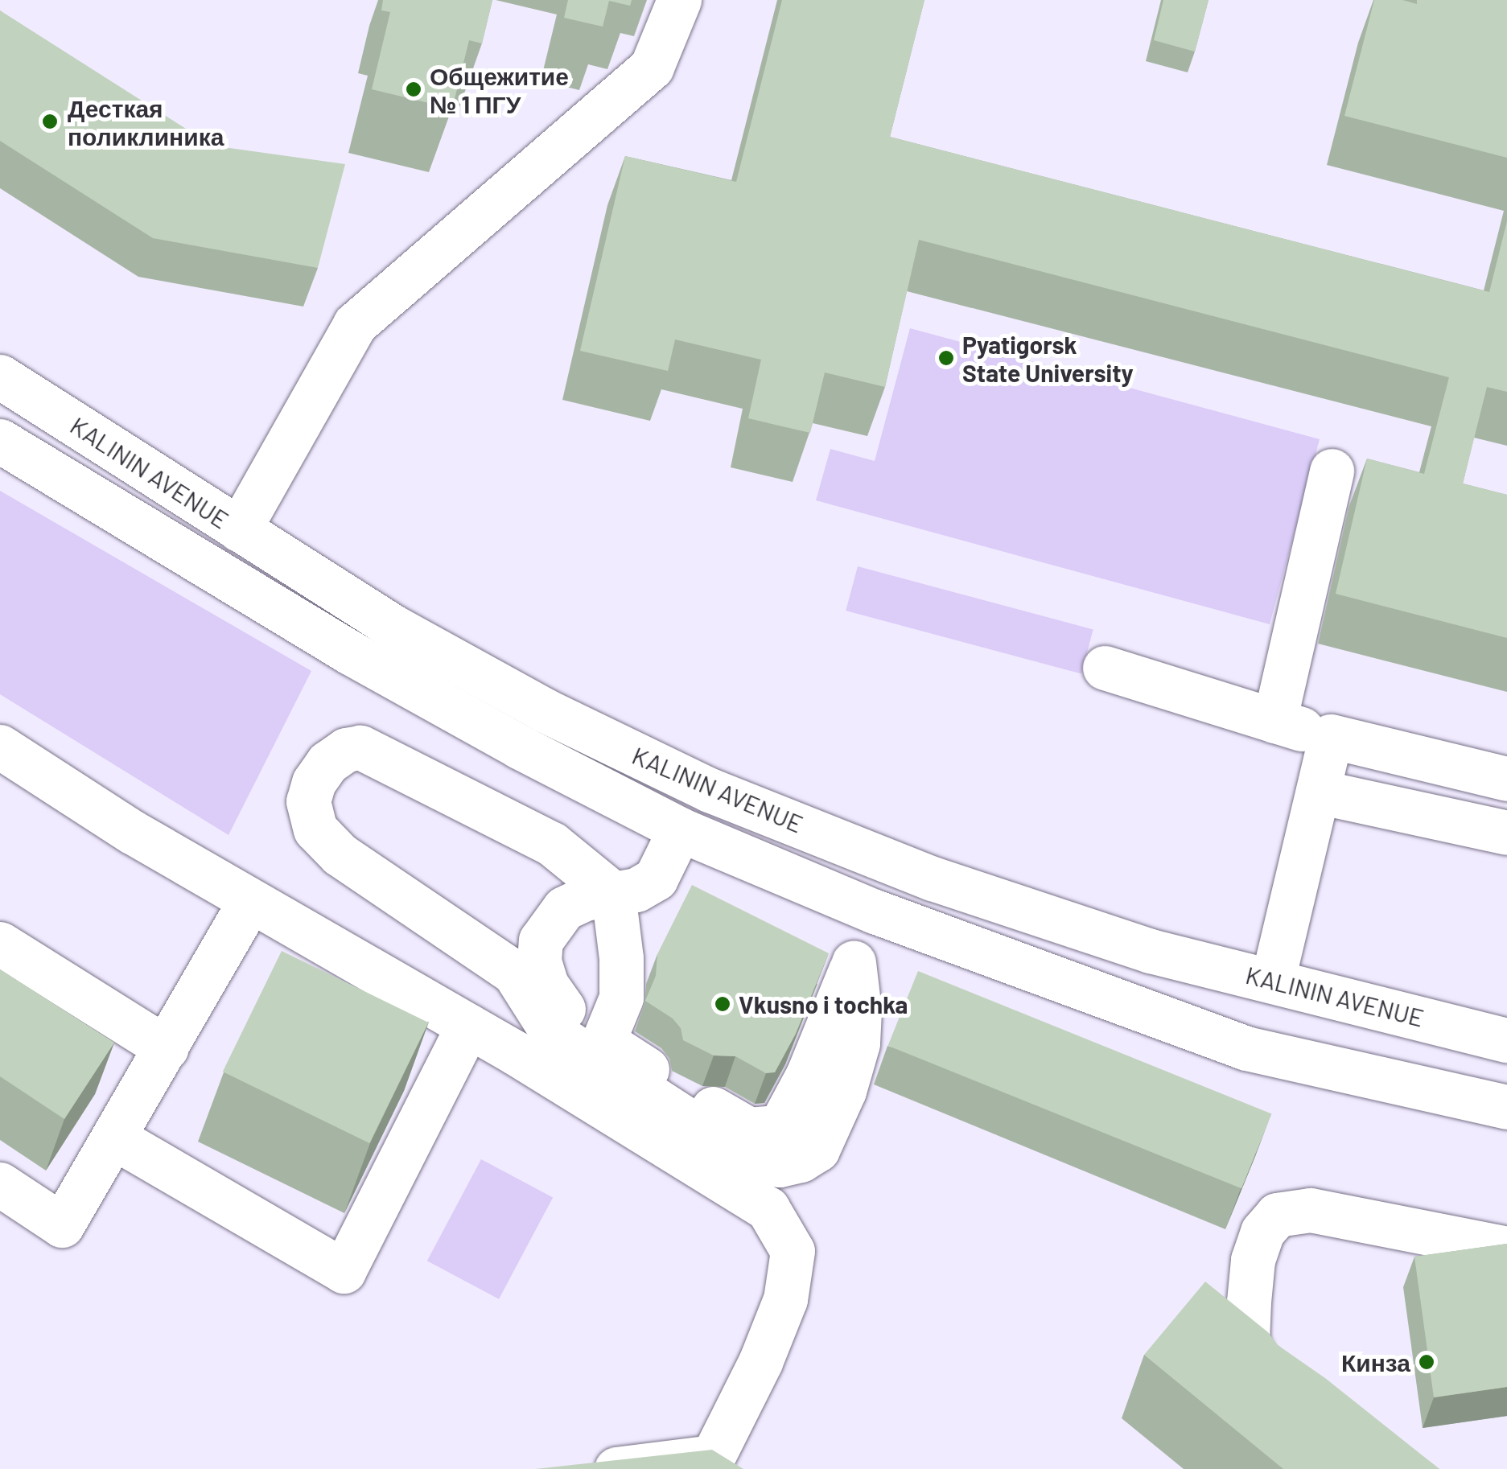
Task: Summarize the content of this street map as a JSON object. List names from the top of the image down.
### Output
{
  "streets": {
    "main road": ["KALININ AVENUE"]
  },
  "places": [
    "Общежитие № 1 ПГУ",
    "Десткая поликлиника",
    "Pyatigorsk State University",
    "Vkusno i tochka",
    "Кинза"
  ]
}
